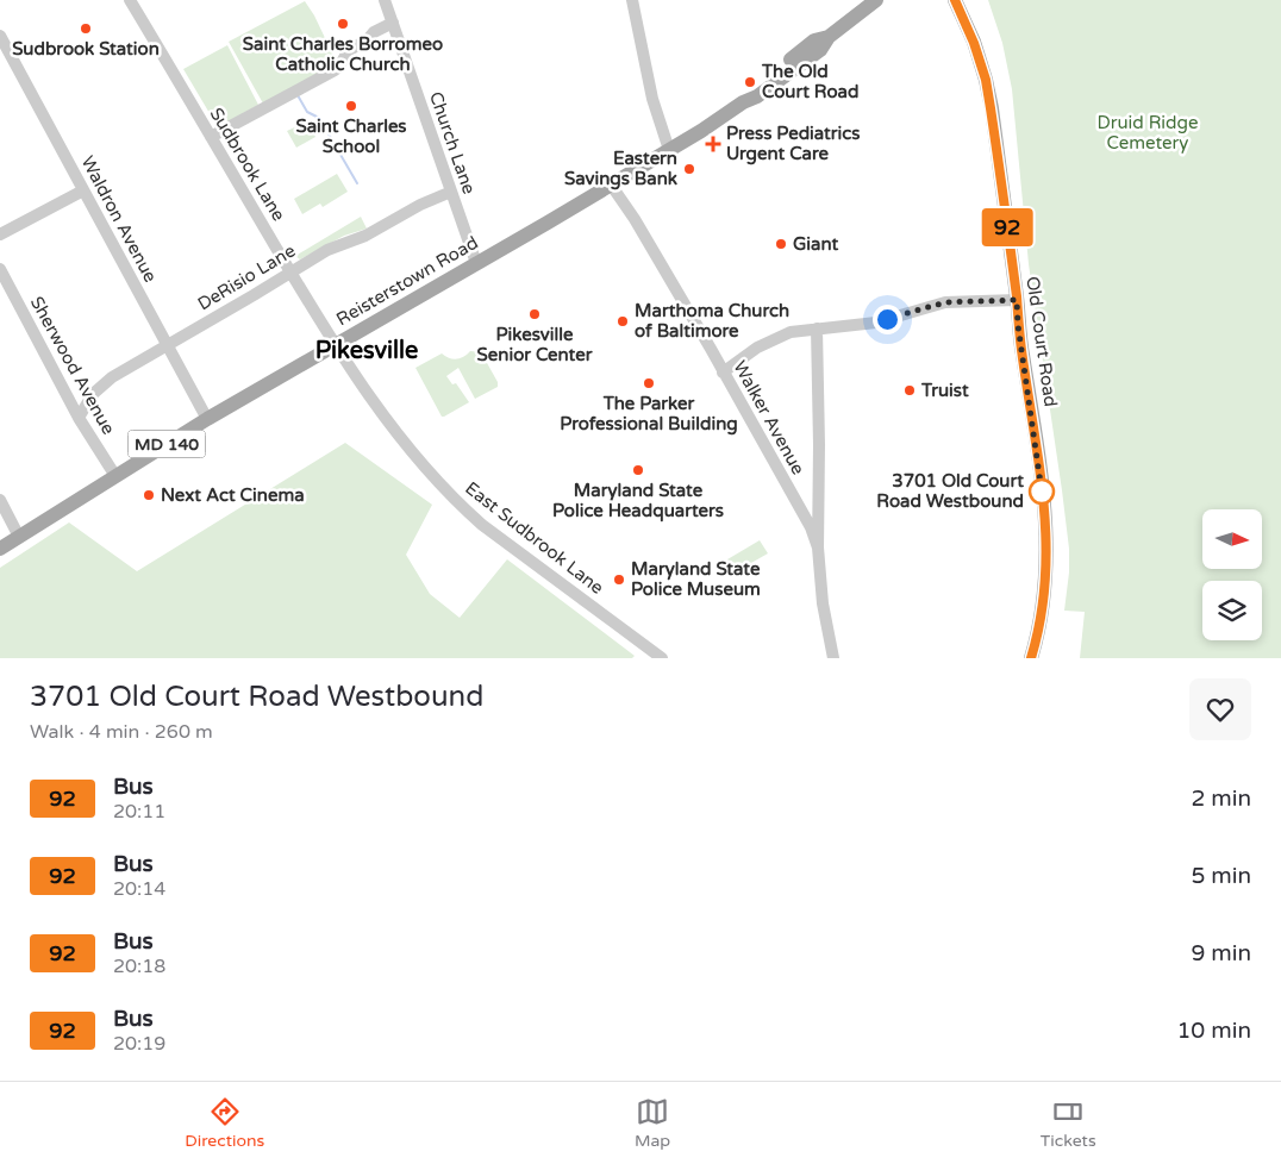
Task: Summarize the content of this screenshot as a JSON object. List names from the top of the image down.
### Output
{
  "streets": {
    "main road": ["Reisterstown Road", "Old Court Road", "MD 140"],
    "street": [
      "Church Lane",
      "Sudbrook Lane",
      "Waldron Avenue",
      "DeRisio Lane",
      "Sherwood Avenue",
      "Walker Avenue",
      "East Sudbrook Lane"
    ]
  },
  "crossings": [
    ["Church Lane", "DeRisio Lane"],
    ["Church Lane", "Reisterstown Road"],
    ["Sudbrook Lane", "DeRisio Lane"],
    ["Sudbrook Lane", "Reisterstown Road"],
    ["Sudbrook Lane", "East Sudbrook Lane"],
    ["Waldron Avenue", "DeRisio Lane"],
    ["Waldron Avenue", "Reisterstown Road"],
    ["DeRisio Lane", "Sherwood Avenue"],
    ["Reisterstown Road", "Sherwood Avenue"],
    ["Reisterstown Road", "Walker Avenue"],
    ["Reisterstown Road", "East Sudbrook Lane"]
  ],
  "districts": ["Pikesville"],
  "parks": ["Druid Ridge Cemetery"],
  "places": {
    "other": [
      "Saint Charles Borromeo Catholic Church",
      "Sudbrook Station",
      "The Old Court Road",
      "Saint Charles School",
      "Eastern Savings Bank",
      "Giant",
      "Pikesville Senior Center",
      "Marthoma Church of Baltimore",
      "The Parker Professional Building",
      "Truist",
      "Maryland State Police Headquarters",
      "3701 Old Court Road Westbound",
      "Next Act Cinema",
      "Maryland State Police Museum"
    ],
    "health": ["Press Pediatrics Urgent Care"]
  },
  "lines": ["bus line 92"],
  "north": "right",
  "page": {
    "on_map": "92",
    "heading": ["3701 Old Court Road Westbound", "Walk · 4 min · 260 m"],
    "list": [
      {
        "mark": "92",
        "name": "Bus",
        "note": "20:11",
        "value": "2 min"
      },
      {
        "mark": "92",
        "name": "Bus",
        "note": "20:14",
        "value": "5 min"
      },
      {
        "mark": "92",
        "name": "Bus",
        "note": "20:18",
        "value": "9 min"
      },
      {
        "mark": "92",
        "name": "Bus",
        "note": "20:19",
        "value": "10 min"
      }
    ],
    "tabs": ["Directions", "Map", "Tickets"]
  }
}
